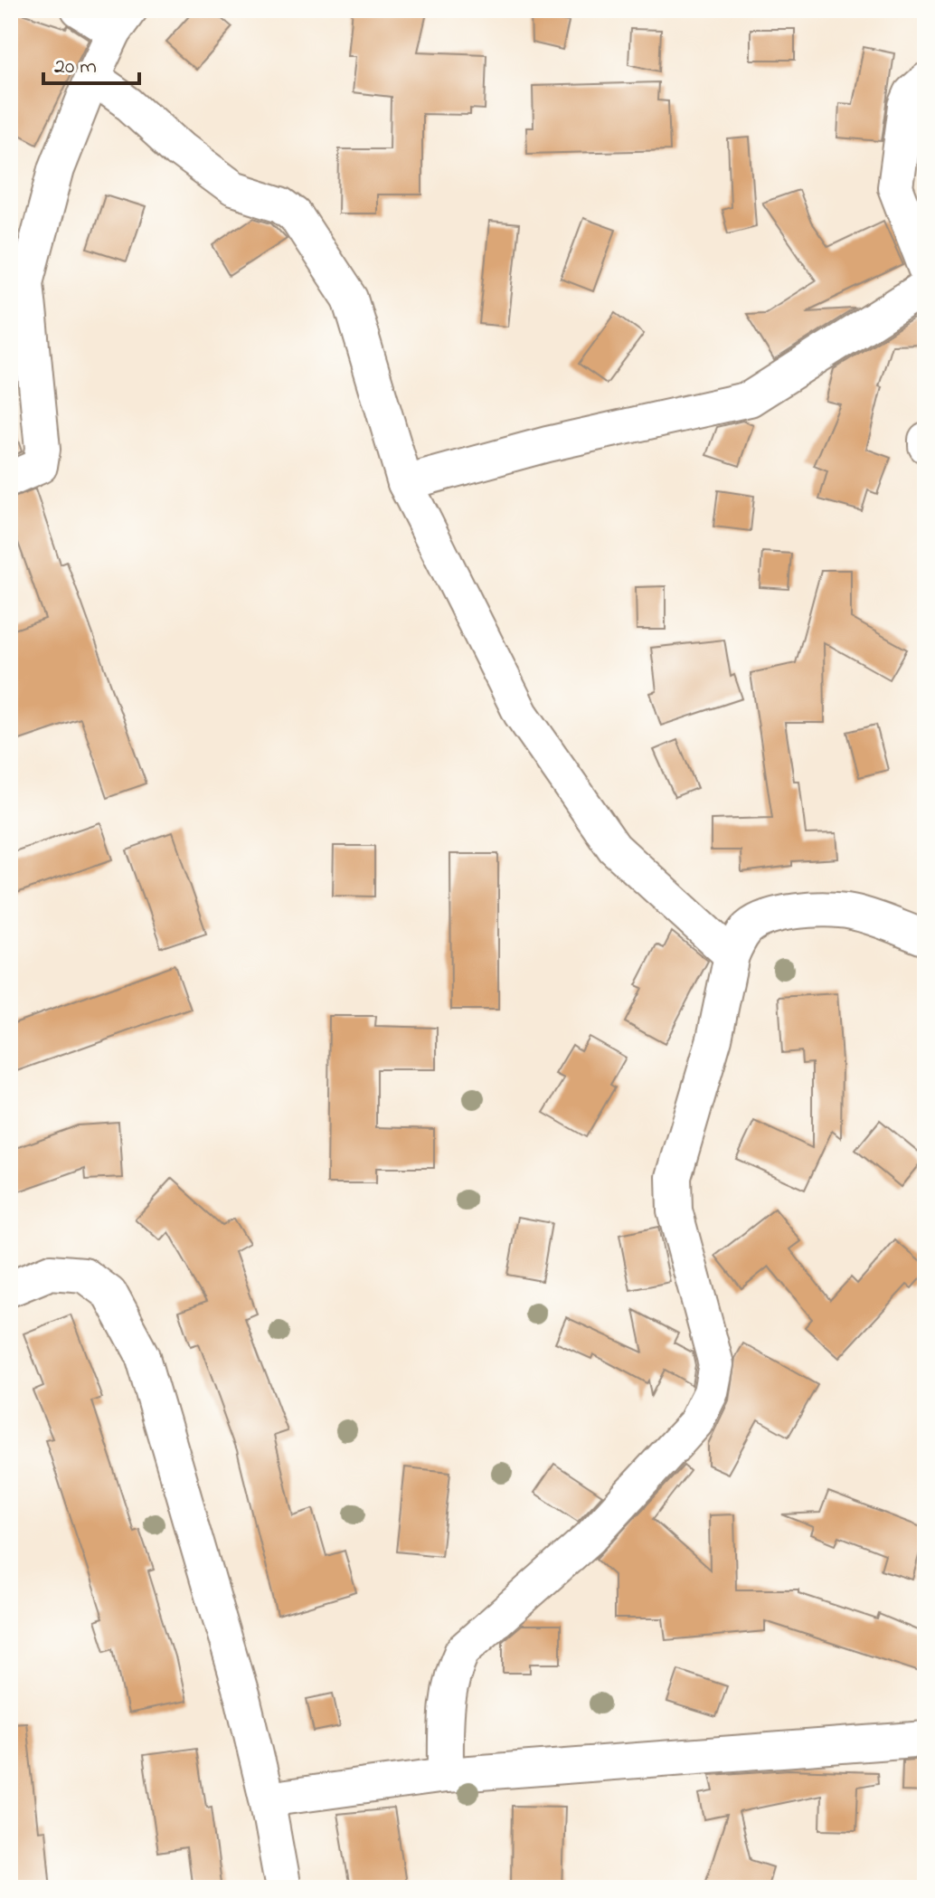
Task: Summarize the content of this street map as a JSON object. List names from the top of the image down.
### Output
{
  "scale_bar": "20 m"
}
